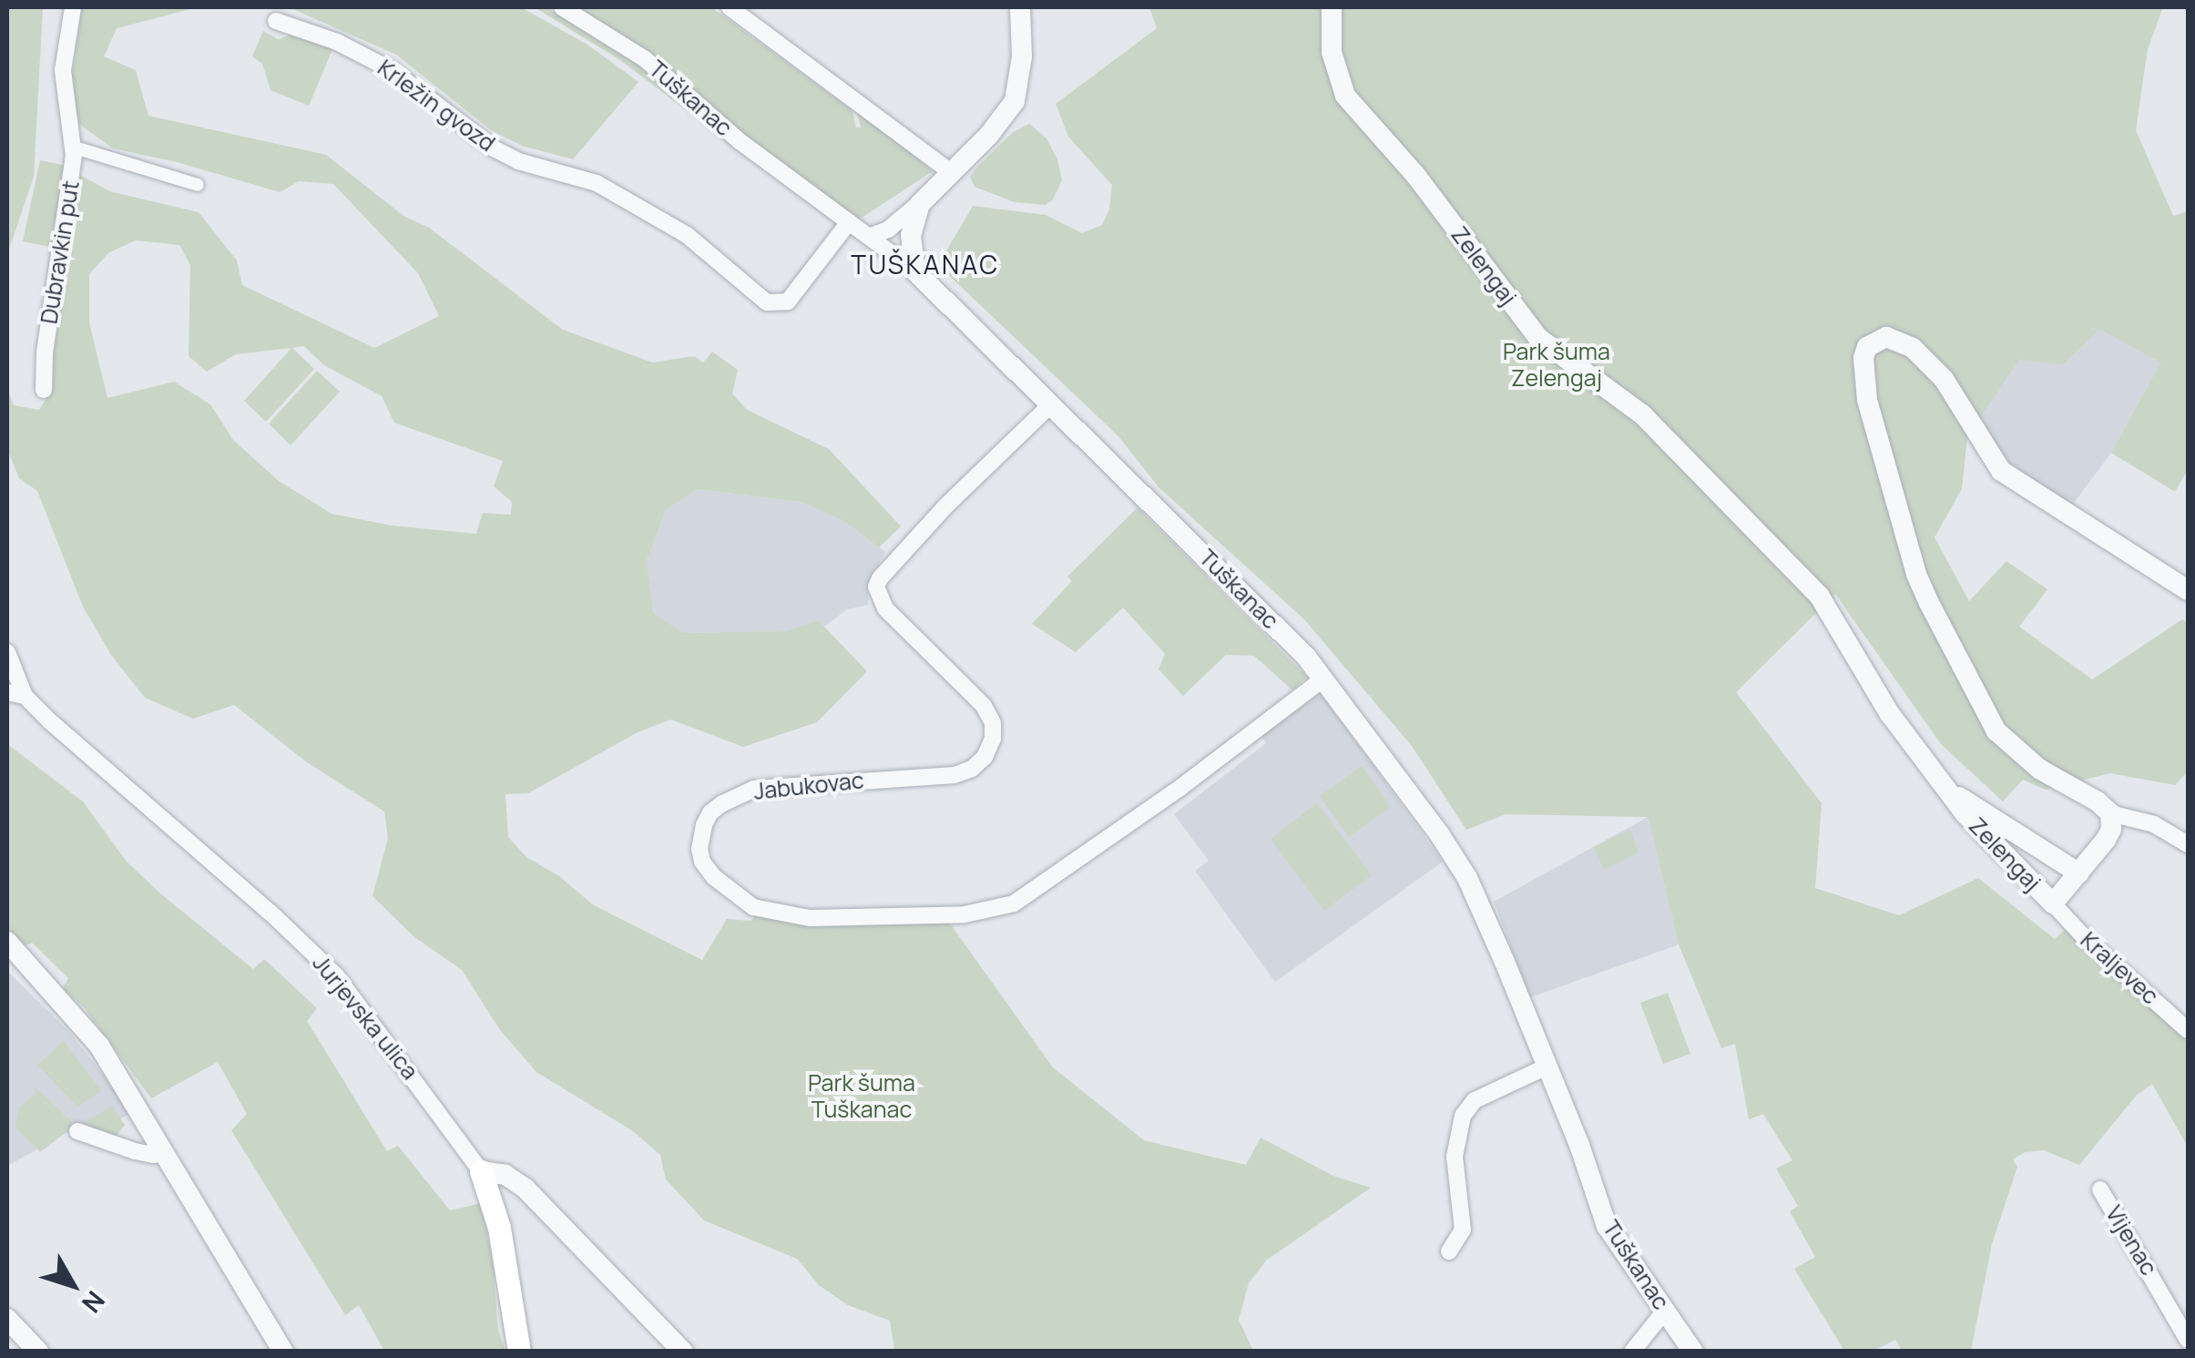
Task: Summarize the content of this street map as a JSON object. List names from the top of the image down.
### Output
{
  "streets": {
    "street": [
      "Tuškanac",
      "Krležin gvozd",
      "Dubravkin put",
      "Zelengaj",
      "Jabukovac",
      "Kraljevec",
      "Jurjevska ulica",
      "Vijenac"
    ]
  },
  "crossings": [
    ["Tuškanac", "Krležin gvozd"],
    ["Tuškanac", "Jabukovac"],
    ["Zelengaj", "Kraljevec"]
  ],
  "districts": ["TUŠKANAC"],
  "parks": ["Park šuma Zelengaj", "Park šuma Tuškanac"],
  "north": "bottom right"
}
